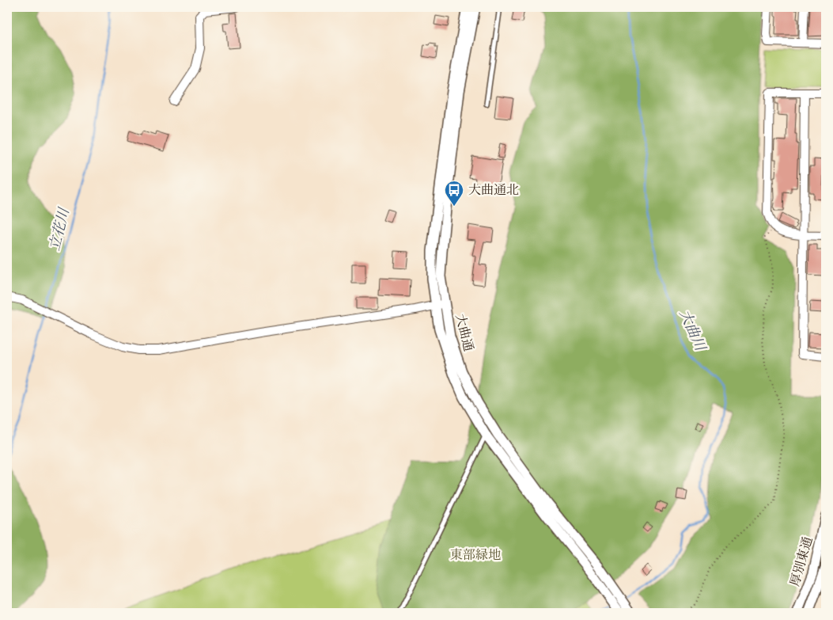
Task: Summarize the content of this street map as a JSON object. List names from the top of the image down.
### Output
{
  "streets": {
    "street": ["大曲通", "厚別東通"]
  },
  "water": ["立花川", "大曲川"],
  "parks": ["東部緑地"],
  "places": {
    "bus stop": ["大曲通北"]
  }
}
